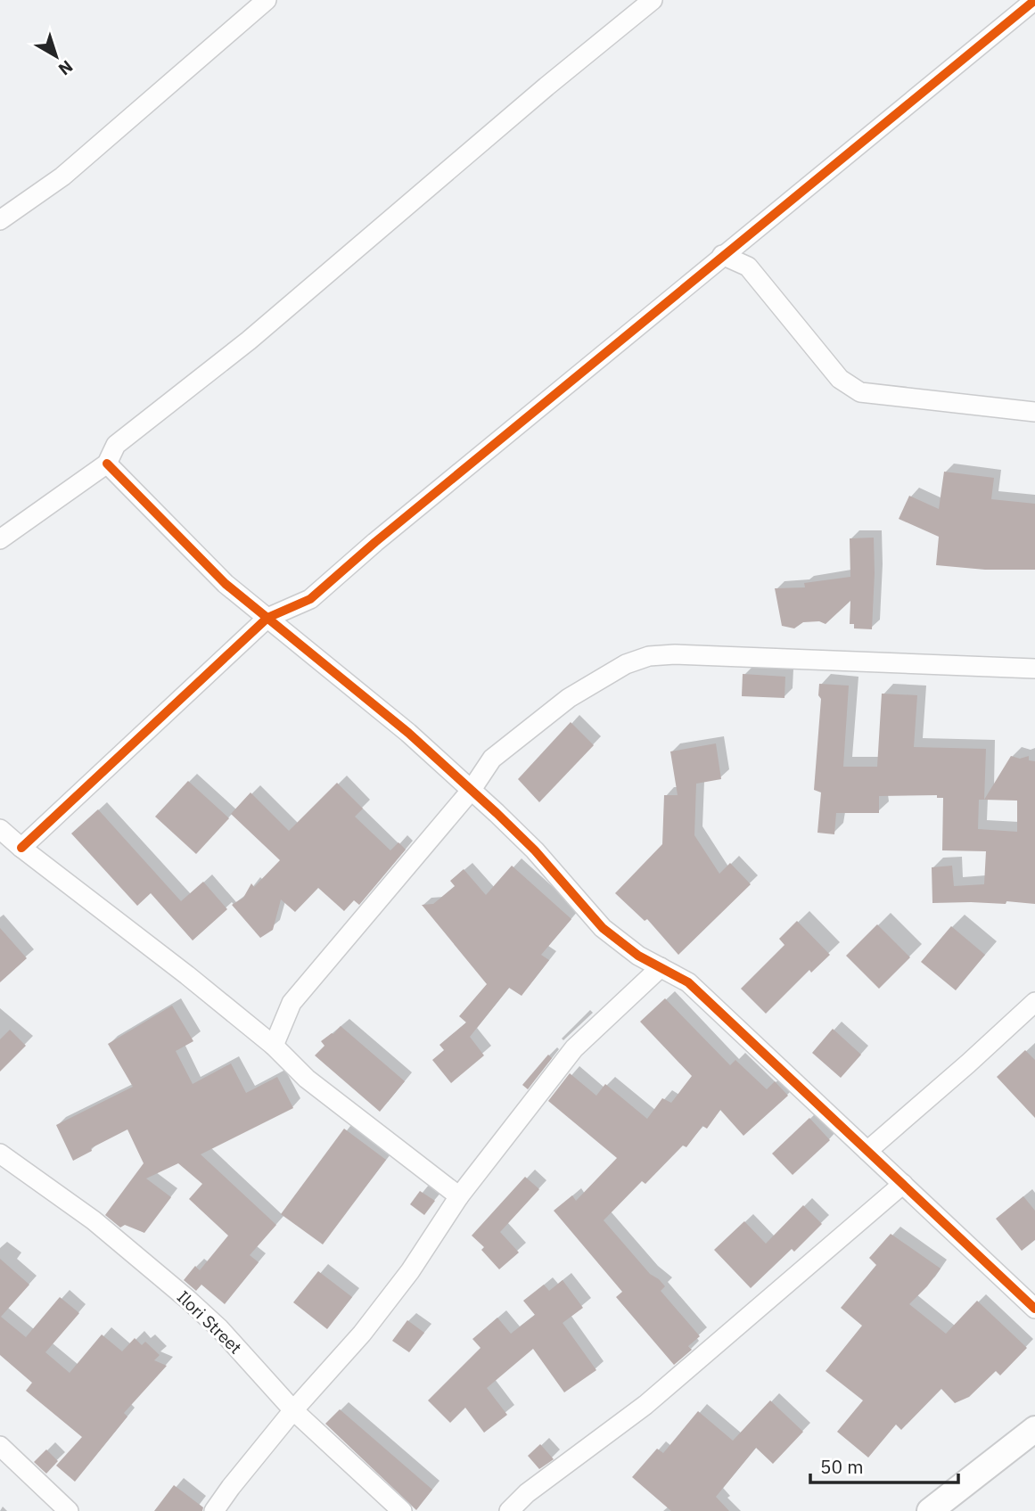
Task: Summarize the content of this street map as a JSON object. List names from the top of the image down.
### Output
{
  "streets": {
    "street": ["Ilori Street"]
  },
  "scale_bar": "50 m",
  "north": "bottom right"
}
